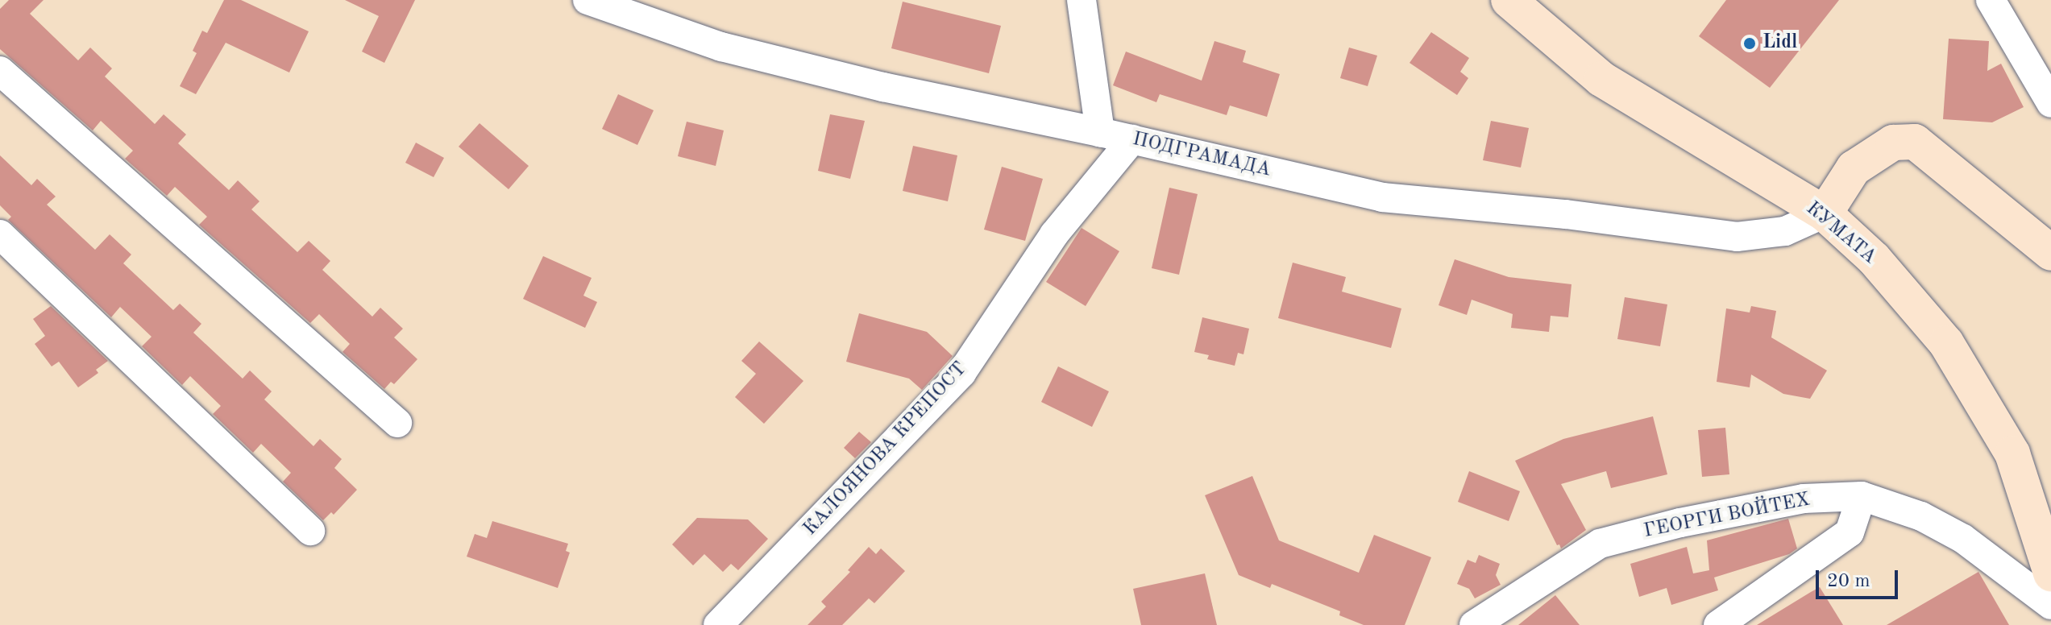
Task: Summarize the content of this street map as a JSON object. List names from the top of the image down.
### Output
{
  "streets": {
    "main road": ["КУМАТА"],
    "street": ["ПОДГРАМАДА", "КАЛОЯНОВА КРЕПОСТ", "ГЕОРГИ ВОЙТЕХ"]
  },
  "crossings": [
    ["ПОДГРАМАДА", "КУМАТА"],
    ["ПОДГРАМАДА", "КАЛОЯНОВА КРЕПОСТ"]
  ],
  "places": ["Lidl"],
  "scale_bar": "20 m"
}
